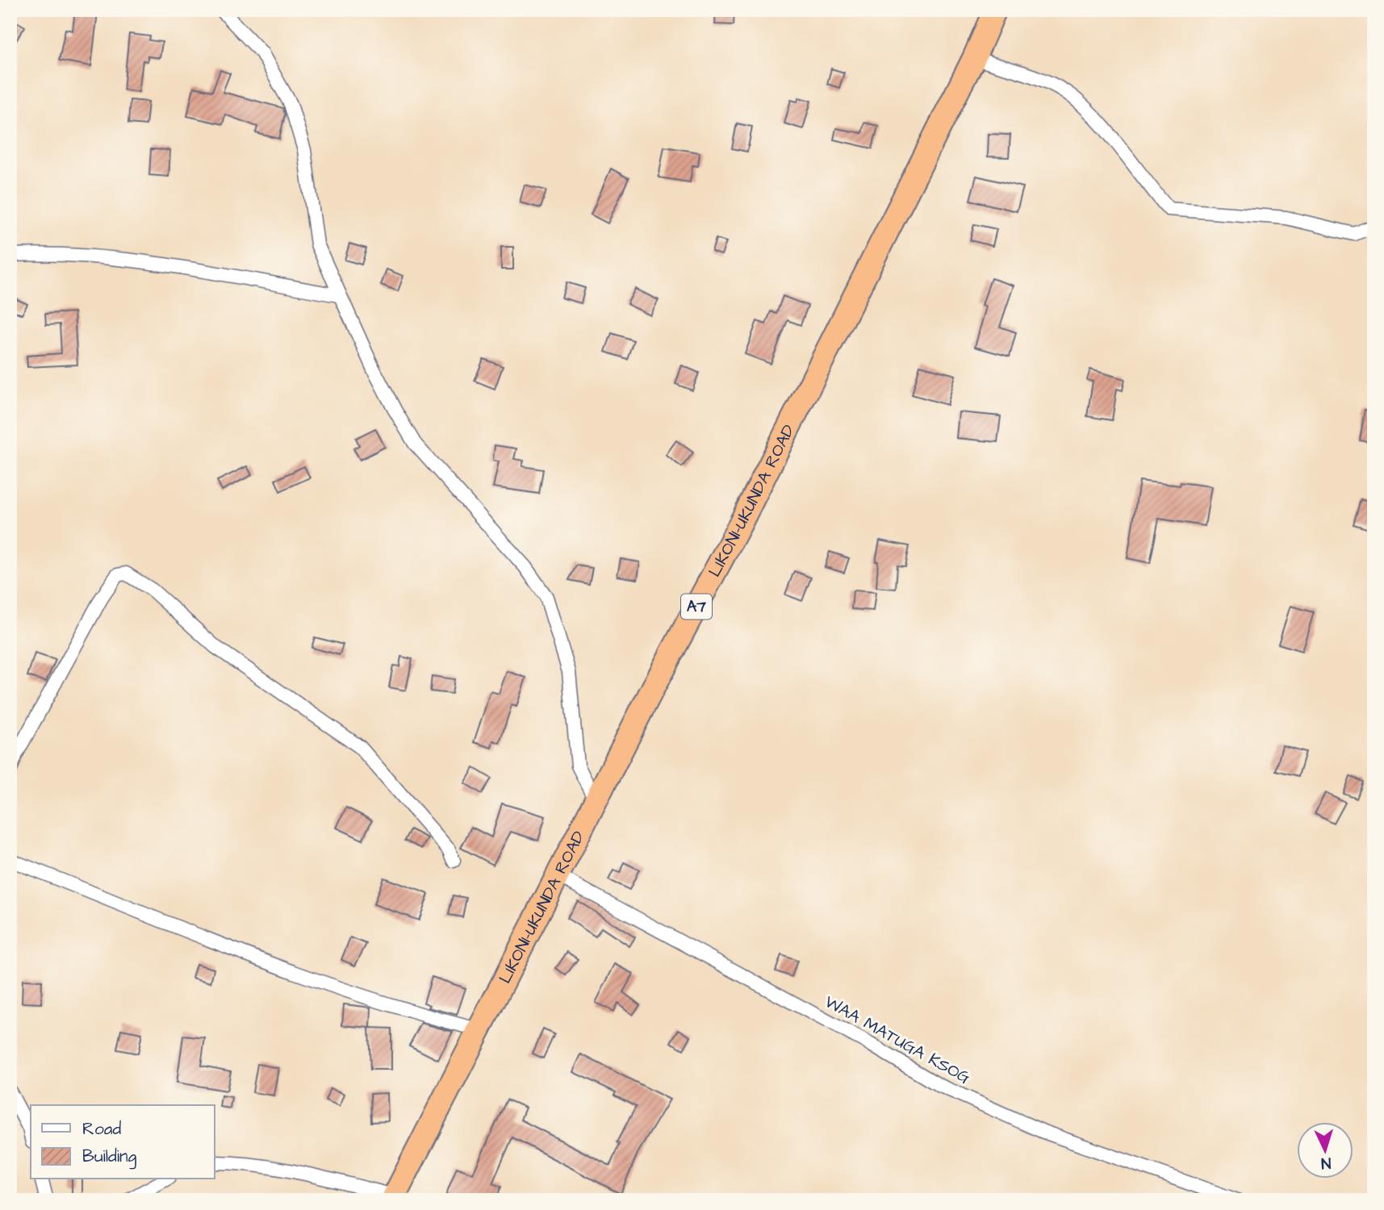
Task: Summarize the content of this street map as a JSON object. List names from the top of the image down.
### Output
{
  "streets": {
    "highway": ["LIKONI-UKUNDA ROAD", "A7"],
    "street": ["WAA MATUGA KSOG"]
  },
  "crossings": [
    ["LIKONI-UKUNDA ROAD", "WAA MATUGA KSOG"]
  ],
  "legend": ["Road", "Building"],
  "north": "bottom"
}
